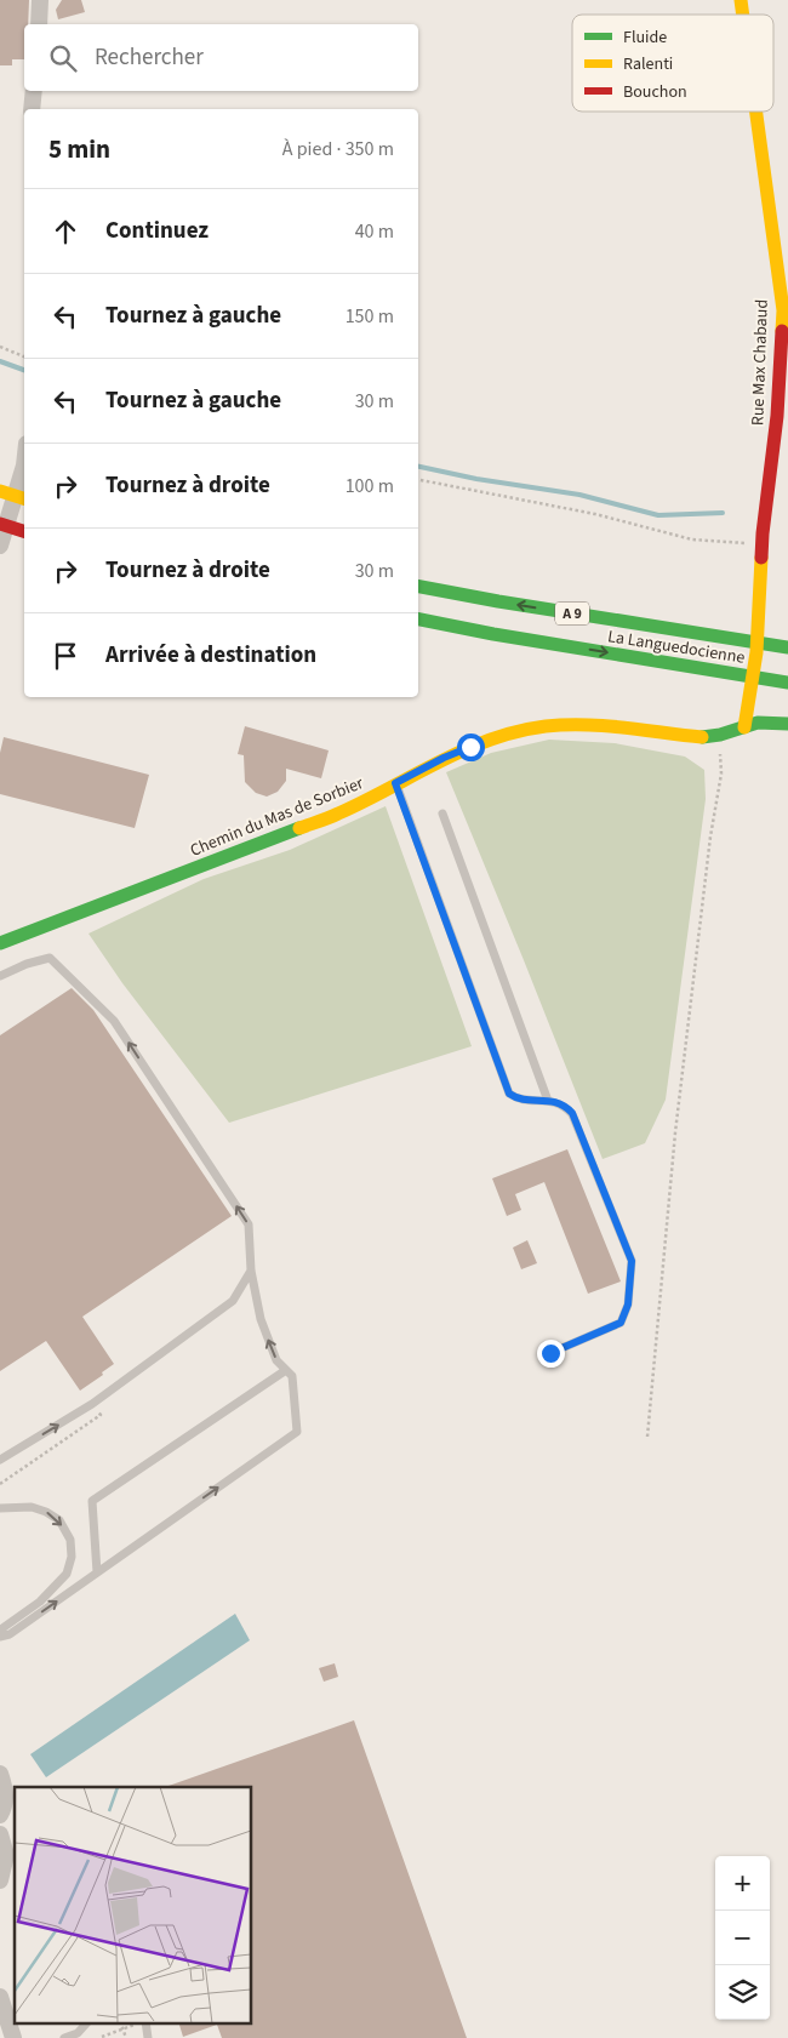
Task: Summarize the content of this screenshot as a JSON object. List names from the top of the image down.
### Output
{
  "streets": {
    "main road": [
      "Rue Max Chabaud",
      "A 9",
      "La Languedocienne",
      "Chemin du Mas de Sorbier"
    ]
  },
  "crossings": [
    ["Rue Max Chabaud", "Chemin du Mas de Sorbier"]
  ],
  "legend": ["Fluide", "Ralenti", "Bouchon"],
  "page": {
    "search": "Rechercher",
    "heading": ["5 min", "À pied · 350 m"],
    "list": [
      ["Continuez", "40 m"],
      ["Tournez à gauche", "150 m"],
      ["Tournez à gauche", "30 m"],
      ["Tournez à droite", "100 m"],
      ["Tournez à droite", "30 m"],
      "Arrivée à destination"
    ],
    "map_buttons": ["+", "−"]
  }
}
